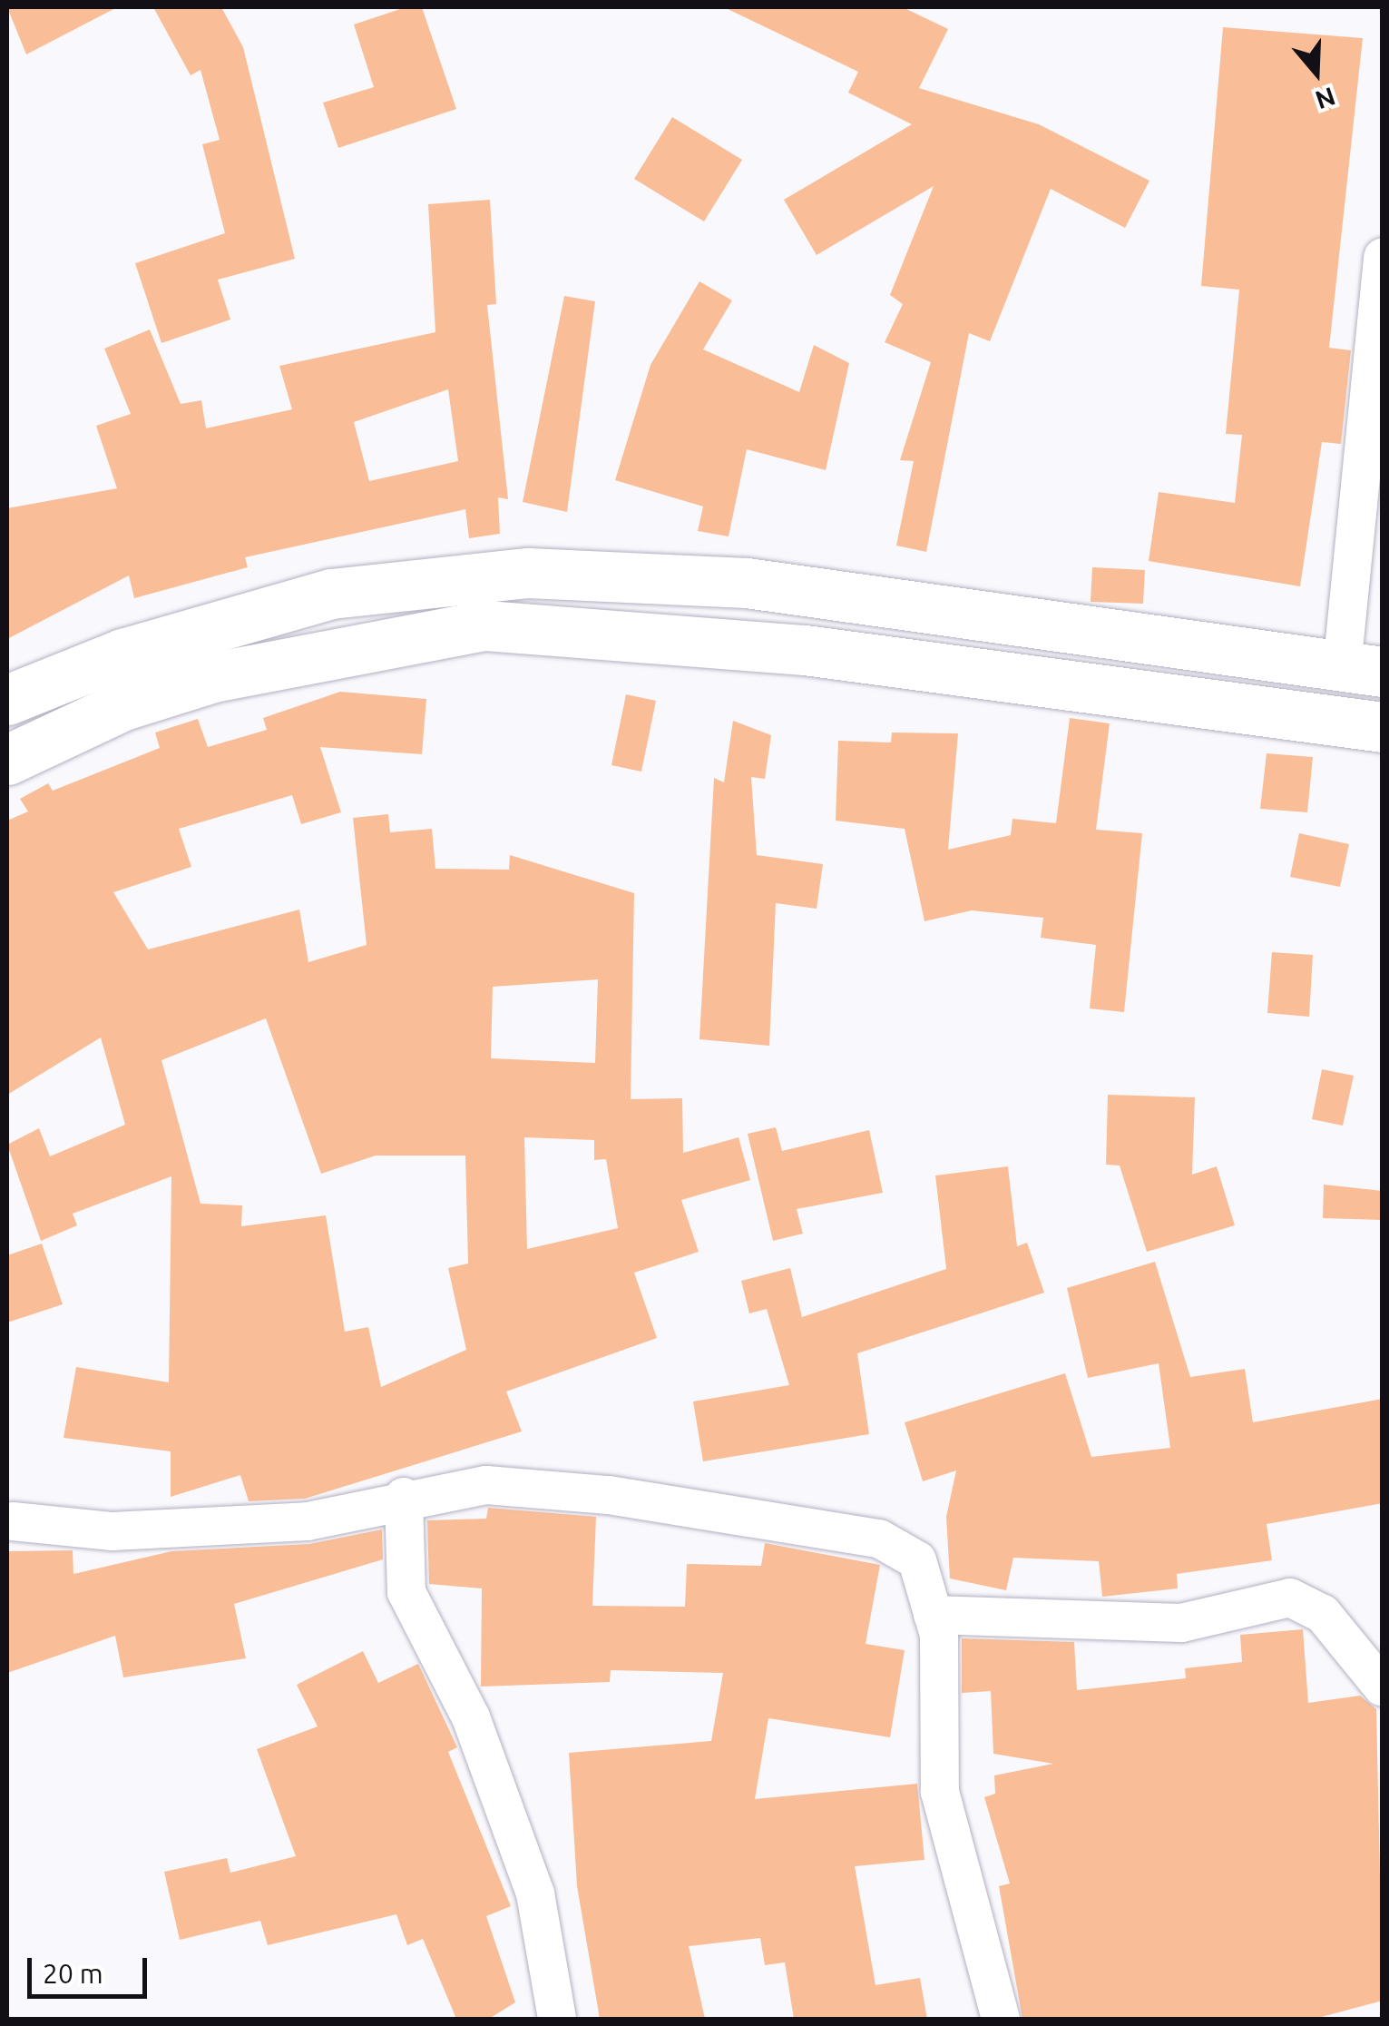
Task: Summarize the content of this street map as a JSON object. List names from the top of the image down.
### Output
{
  "scale_bar": "20 m",
  "north": "bottom"
}
